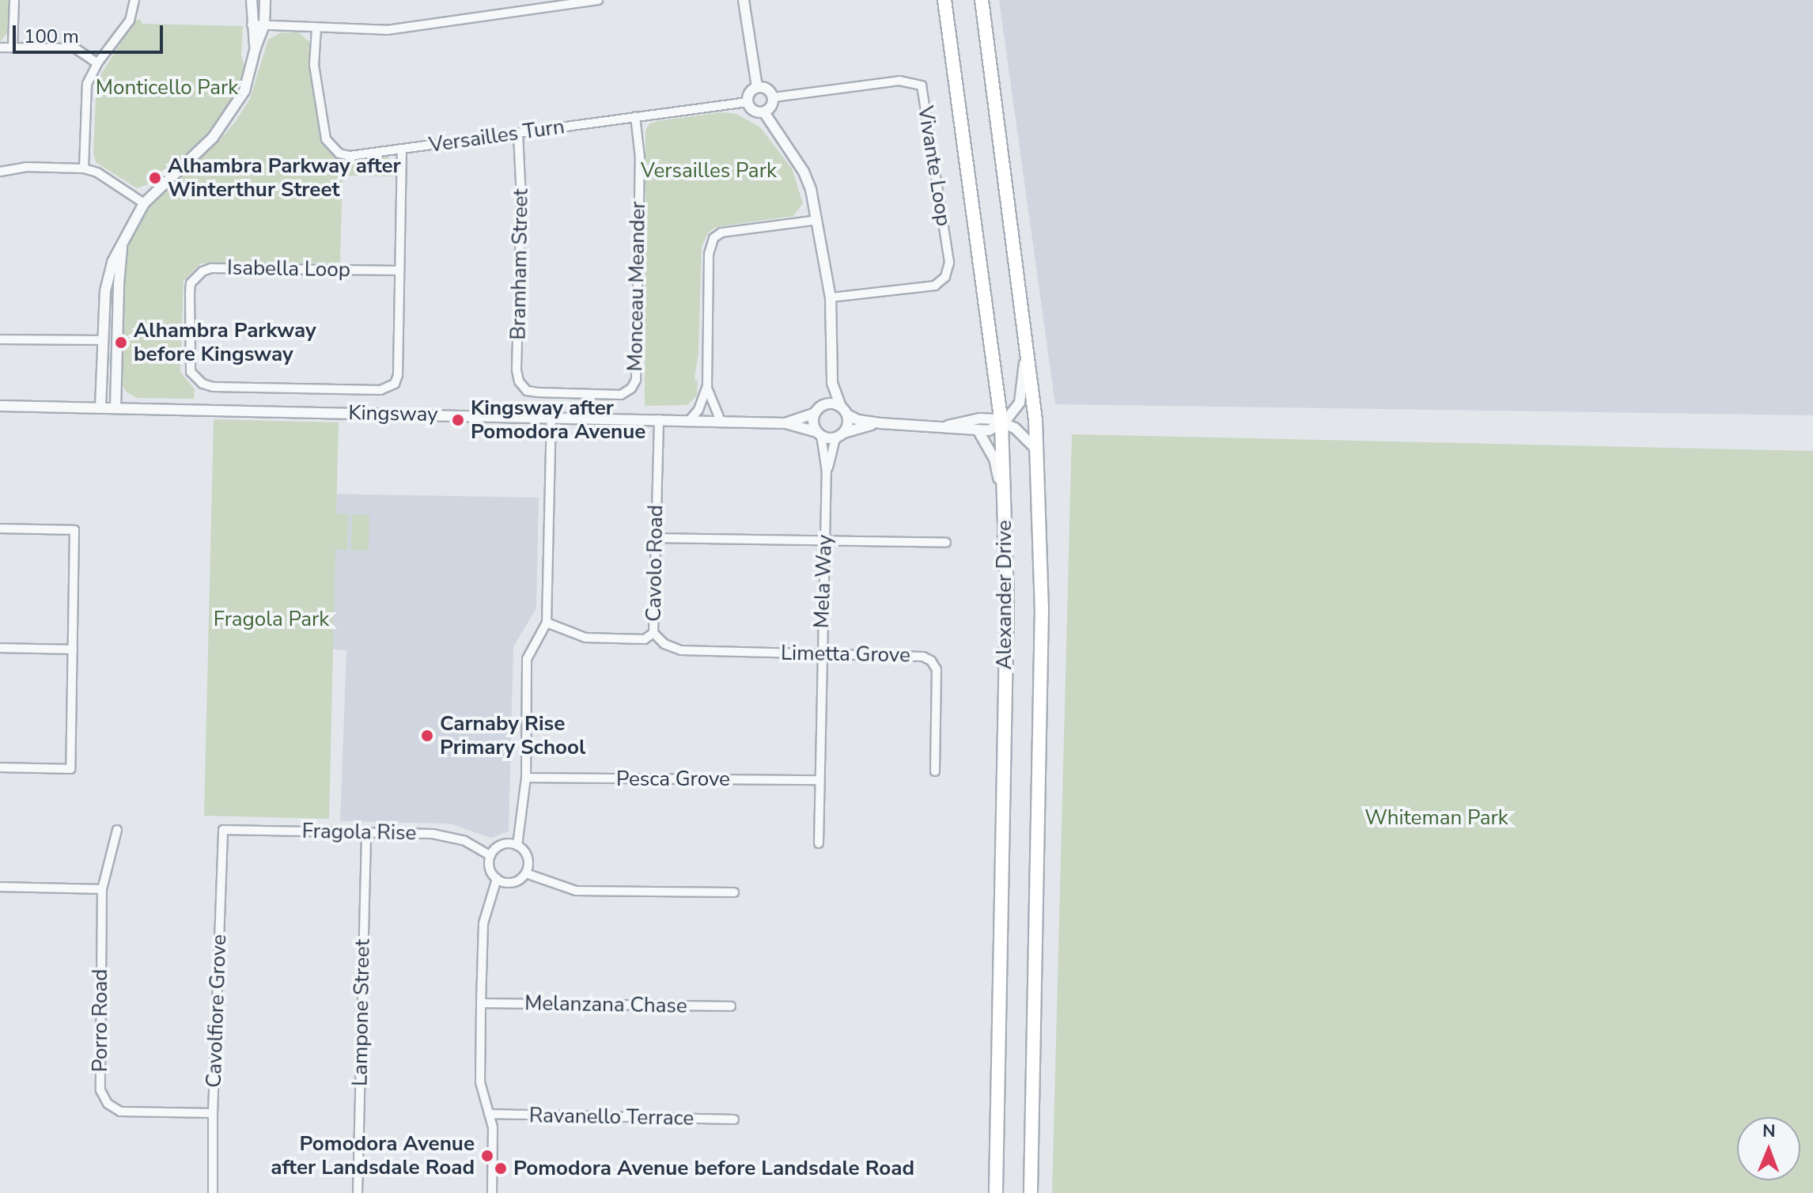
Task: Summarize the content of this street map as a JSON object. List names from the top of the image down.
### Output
{
  "streets": {
    "main road": ["Alexander Drive"],
    "street": [
      "Versailles Turn",
      "Vivante Loop",
      "Bramham Street",
      "Isabella Loop",
      "Monceau Meander",
      "Kingsway",
      "Cavolo Road",
      "Mela Way",
      "Limetta Grove",
      "Pesca Grove",
      "Fragola Rise",
      "Melanzana Chase",
      "Cavolfiore Grove",
      "Lampone Street",
      "Porro Road",
      "Ravanello Terrace"
    ]
  },
  "crossings": [
    ["Versailles Turn", "Vivante Loop"],
    ["Versailles Turn", "Bramham Street"],
    ["Versailles Turn", "Monceau Meander"],
    ["Bramham Street", "Monceau Meander"],
    ["Kingsway", "Cavolo Road"],
    ["Kingsway", "Mela Way"],
    ["Cavolo Road", "Limetta Grove"],
    ["Mela Way", "Limetta Grove"],
    ["Mela Way", "Pesca Grove"],
    ["Fragola Rise", "Cavolfiore Grove"],
    ["Fragola Rise", "Lampone Street"],
    ["Cavolfiore Grove", "Porro Road"]
  ],
  "parks": [
    "Monticello Park",
    "Versailles Park",
    "Fragola Park",
    "Whiteman Park"
  ],
  "places": [
    "Alhambra Parkway after Winterthur Street",
    "Alhambra Parkway before Kingsway",
    "Kingsway after Pomodora Avenue",
    "Carnaby Rise Primary School",
    "Pomodora Avenue after Landsdale Road",
    "Pomodora Avenue before Landsdale Road"
  ],
  "scale_bar": "100 m",
  "north": "top"
}
